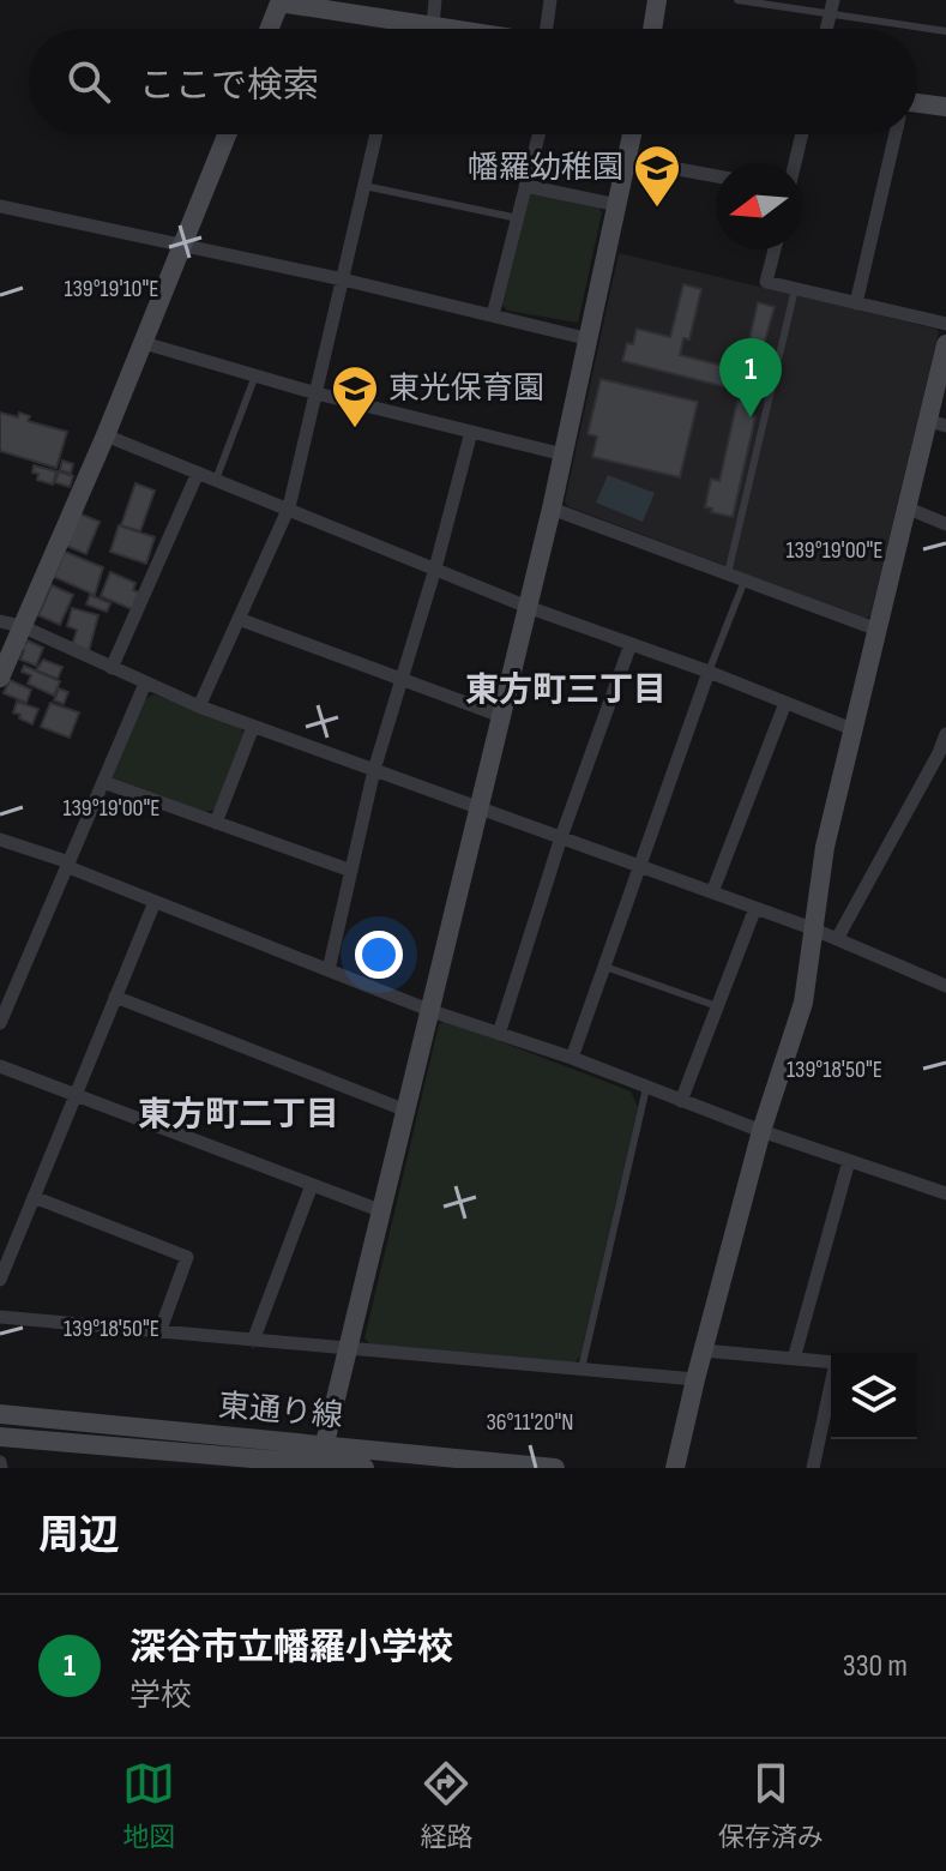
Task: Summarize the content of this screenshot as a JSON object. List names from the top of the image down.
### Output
{
  "streets": {
    "street": ["東通り線"]
  },
  "districts": ["東方町三丁目", "東方町二丁目"],
  "places": {
    "school or university": ["幡羅幼稚園", "東光保育園"]
  },
  "north": "left",
  "page": {
    "search": "ここで検索",
    "pins": "1",
    "heading": "周辺",
    "list": [
      {
        "mark": "1",
        "name": "深谷市立幡羅小学校",
        "note": "学校",
        "value": "330 m"
      }
    ],
    "nav": ["地図", "経路", "保存済み"]
  },
  "coordinates": [
    "139°19'10\"E",
    "139°19'00\"E",
    "139°18'50\"E",
    "36°11'20\"N"
  ]
}
